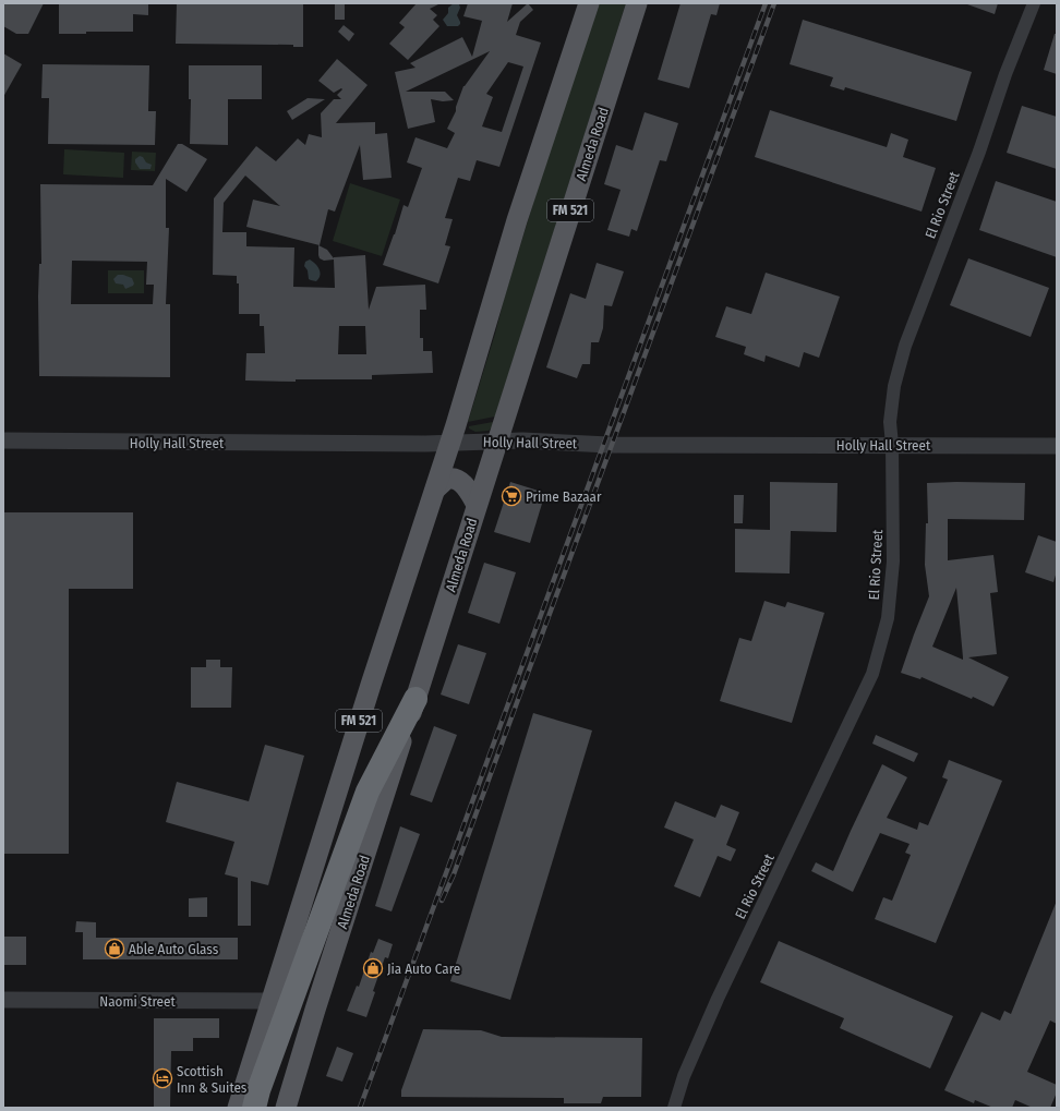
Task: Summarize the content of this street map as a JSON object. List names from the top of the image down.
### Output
{
  "streets": {
    "main road": ["Almeda Road", "FM 521"],
    "street": ["El Rio Street", "Holly Hall Street", "Naomi Street"]
  },
  "crossings": [
    ["Almeda Road", "Holly Hall Street"],
    ["El Rio Street", "Holly Hall Street"],
    ["FM 521", "Holly Hall Street"],
    ["FM 521", "Naomi Street"]
  ],
  "places": {
    "supermarket": ["Prime Bazaar"],
    "shop": ["Able Auto Glass", "Jia Auto Care"],
    "hotel": ["Scottish Inn & Suites"]
  }
}
